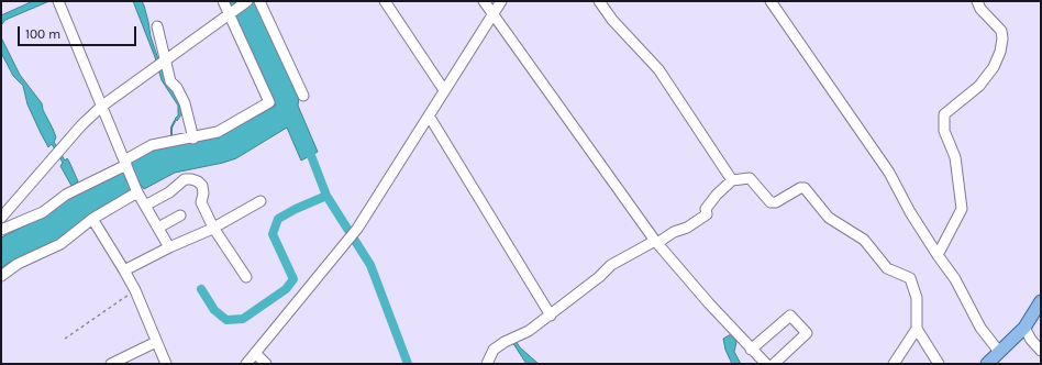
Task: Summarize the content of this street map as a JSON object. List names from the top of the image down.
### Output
{
  "scale_bar": "100 m"
}
